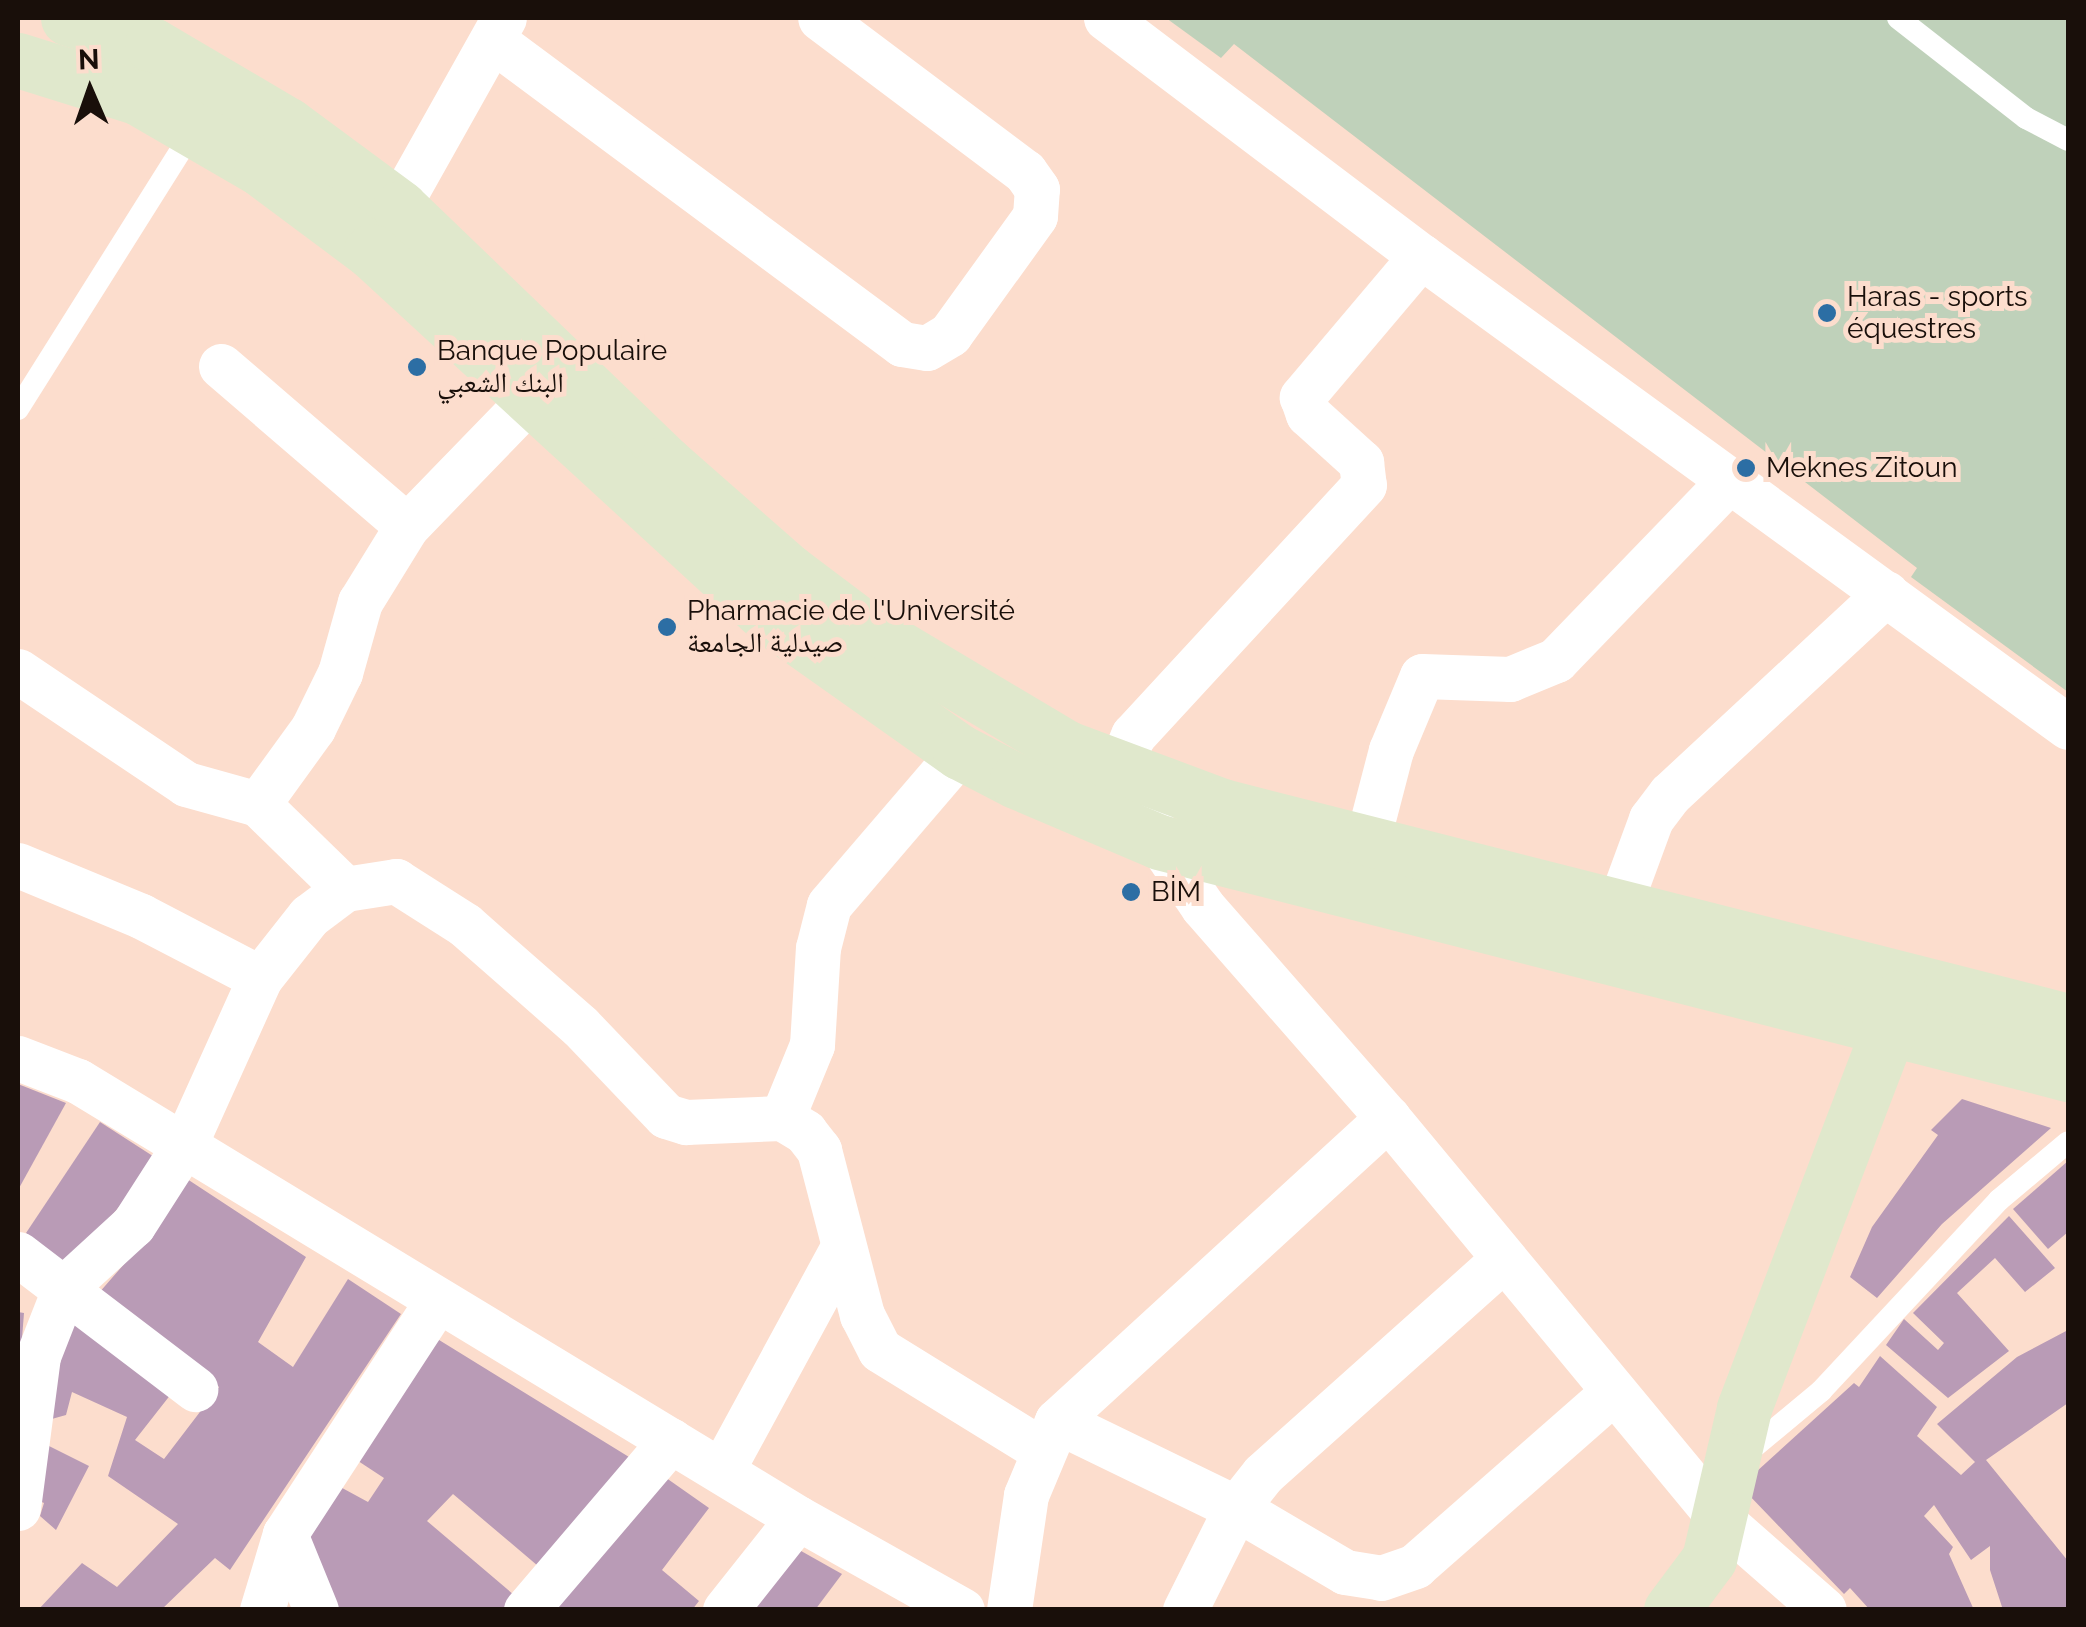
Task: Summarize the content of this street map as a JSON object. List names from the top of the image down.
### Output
{
  "places": [
    "Haras - sports équestres",
    "Banque Populaire البنك الشعبي",
    "Meknes Zitoun",
    "Pharmacie de l'Université صيدلية الجامعة",
    "BİM"
  ],
  "north": "top"
}
